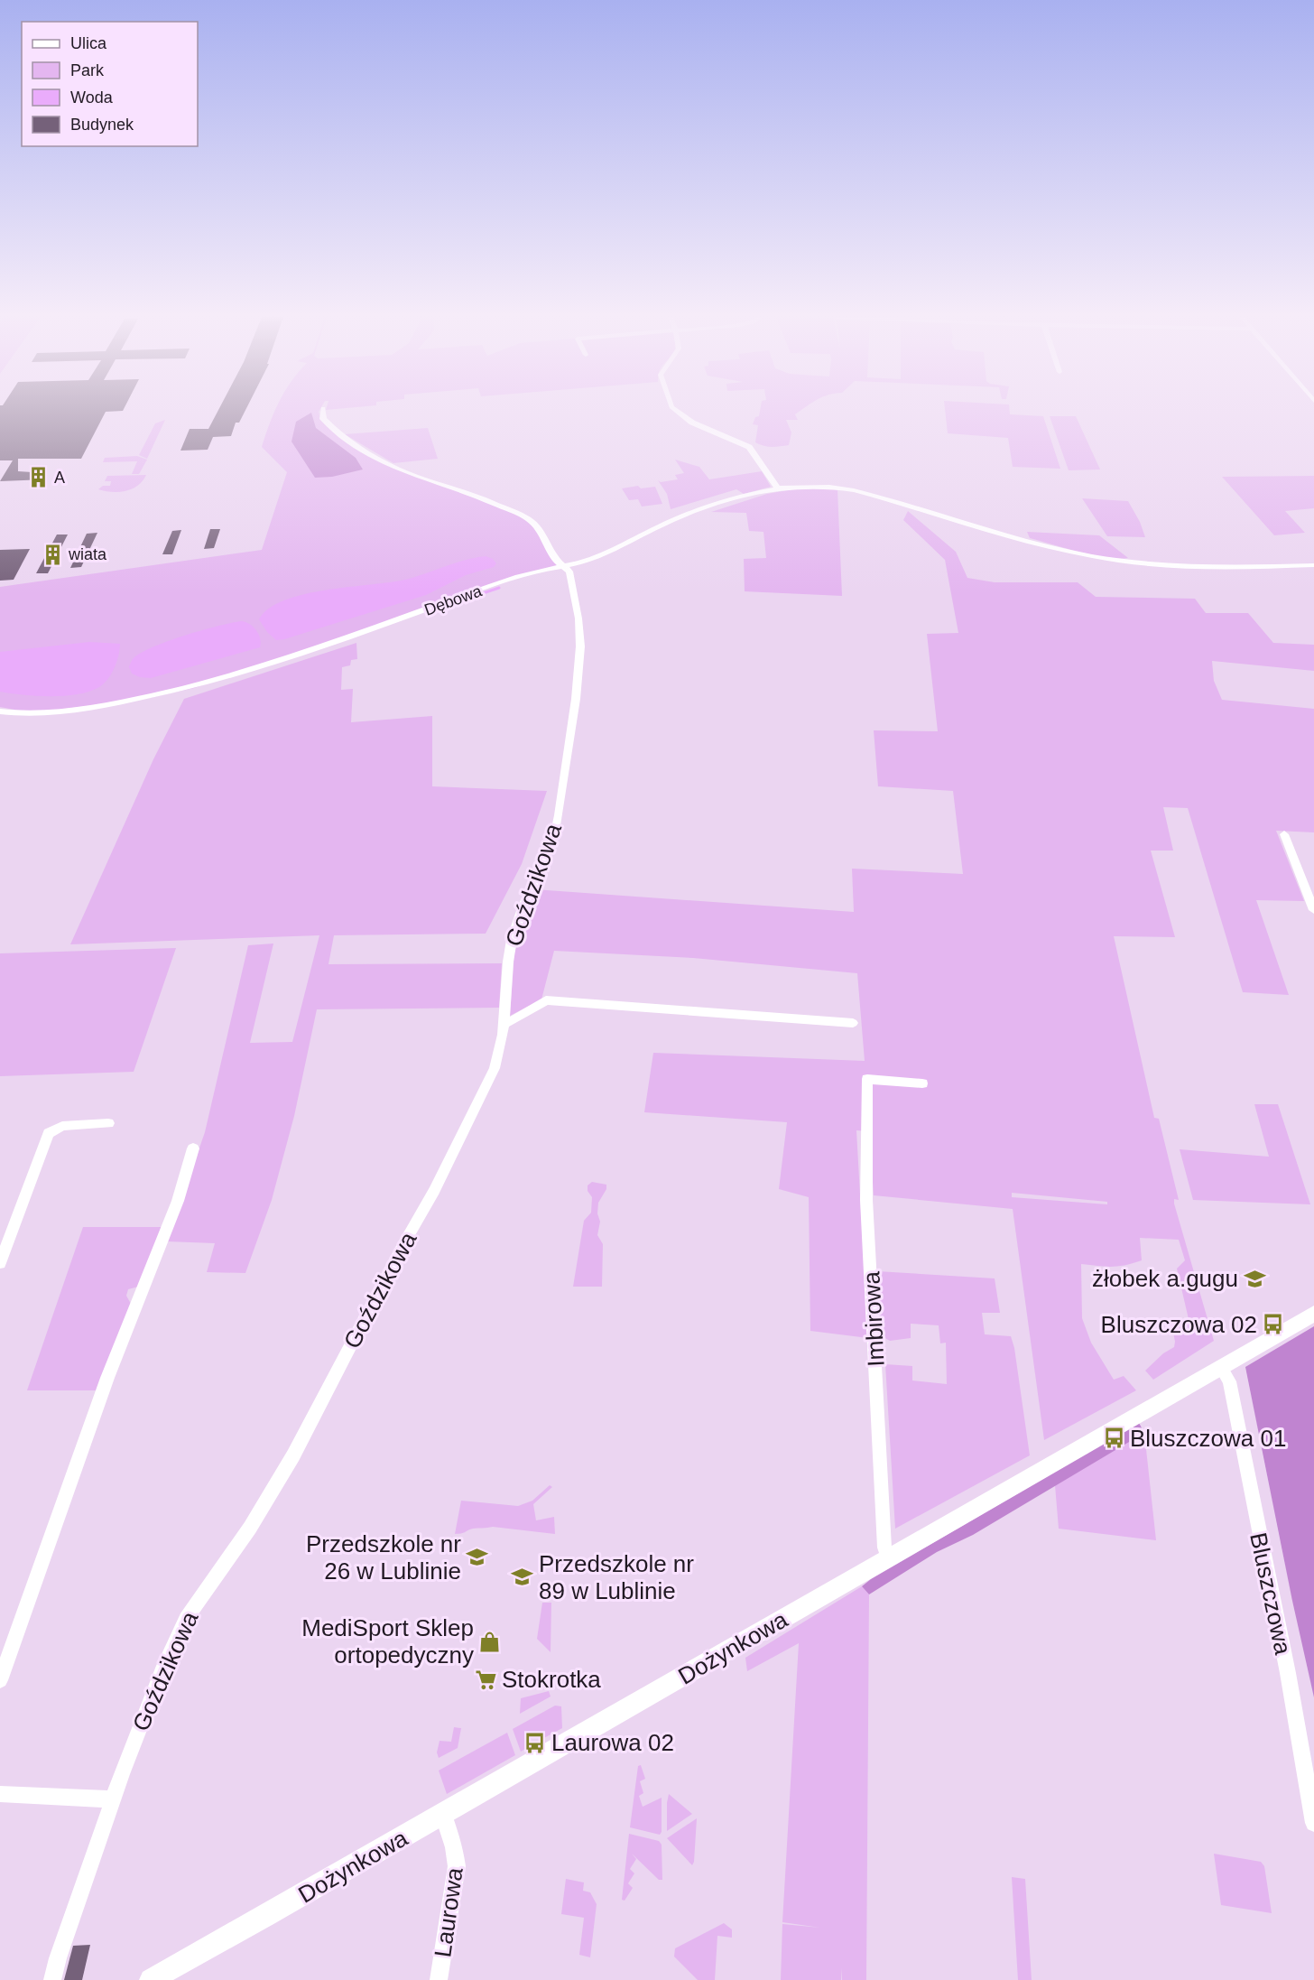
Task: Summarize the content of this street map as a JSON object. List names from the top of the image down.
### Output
{
  "streets": {
    "street": [
      "Dębowa",
      "Goździkowa",
      "Imbirowa",
      "Bluszczowa",
      "Dożynkowa",
      "Laurowa"
    ]
  },
  "crossings": [
    ["Dębowa", "Goździkowa"],
    ["Imbirowa", "Dożynkowa"],
    ["Bluszczowa", "Dożynkowa"],
    ["Dożynkowa", "Laurowa"]
  ],
  "places": {
    "building": ["A", "wiata"],
    "school or university": ["żłobek a.gugu", "Przedszkole nr 26 w Lublinie", "Przedszkole nr 89 w Lublinie"],
    "bus stop": ["Bluszczowa 02", "Bluszczowa 01", "Laurowa 02"],
    "shop": ["MediSport Sklep ortopedyczny"],
    "supermarket": ["Stokrotka"]
  },
  "legend": [
    "Ulica",
    "Park",
    "Woda",
    "Budynek"
  ]
}
